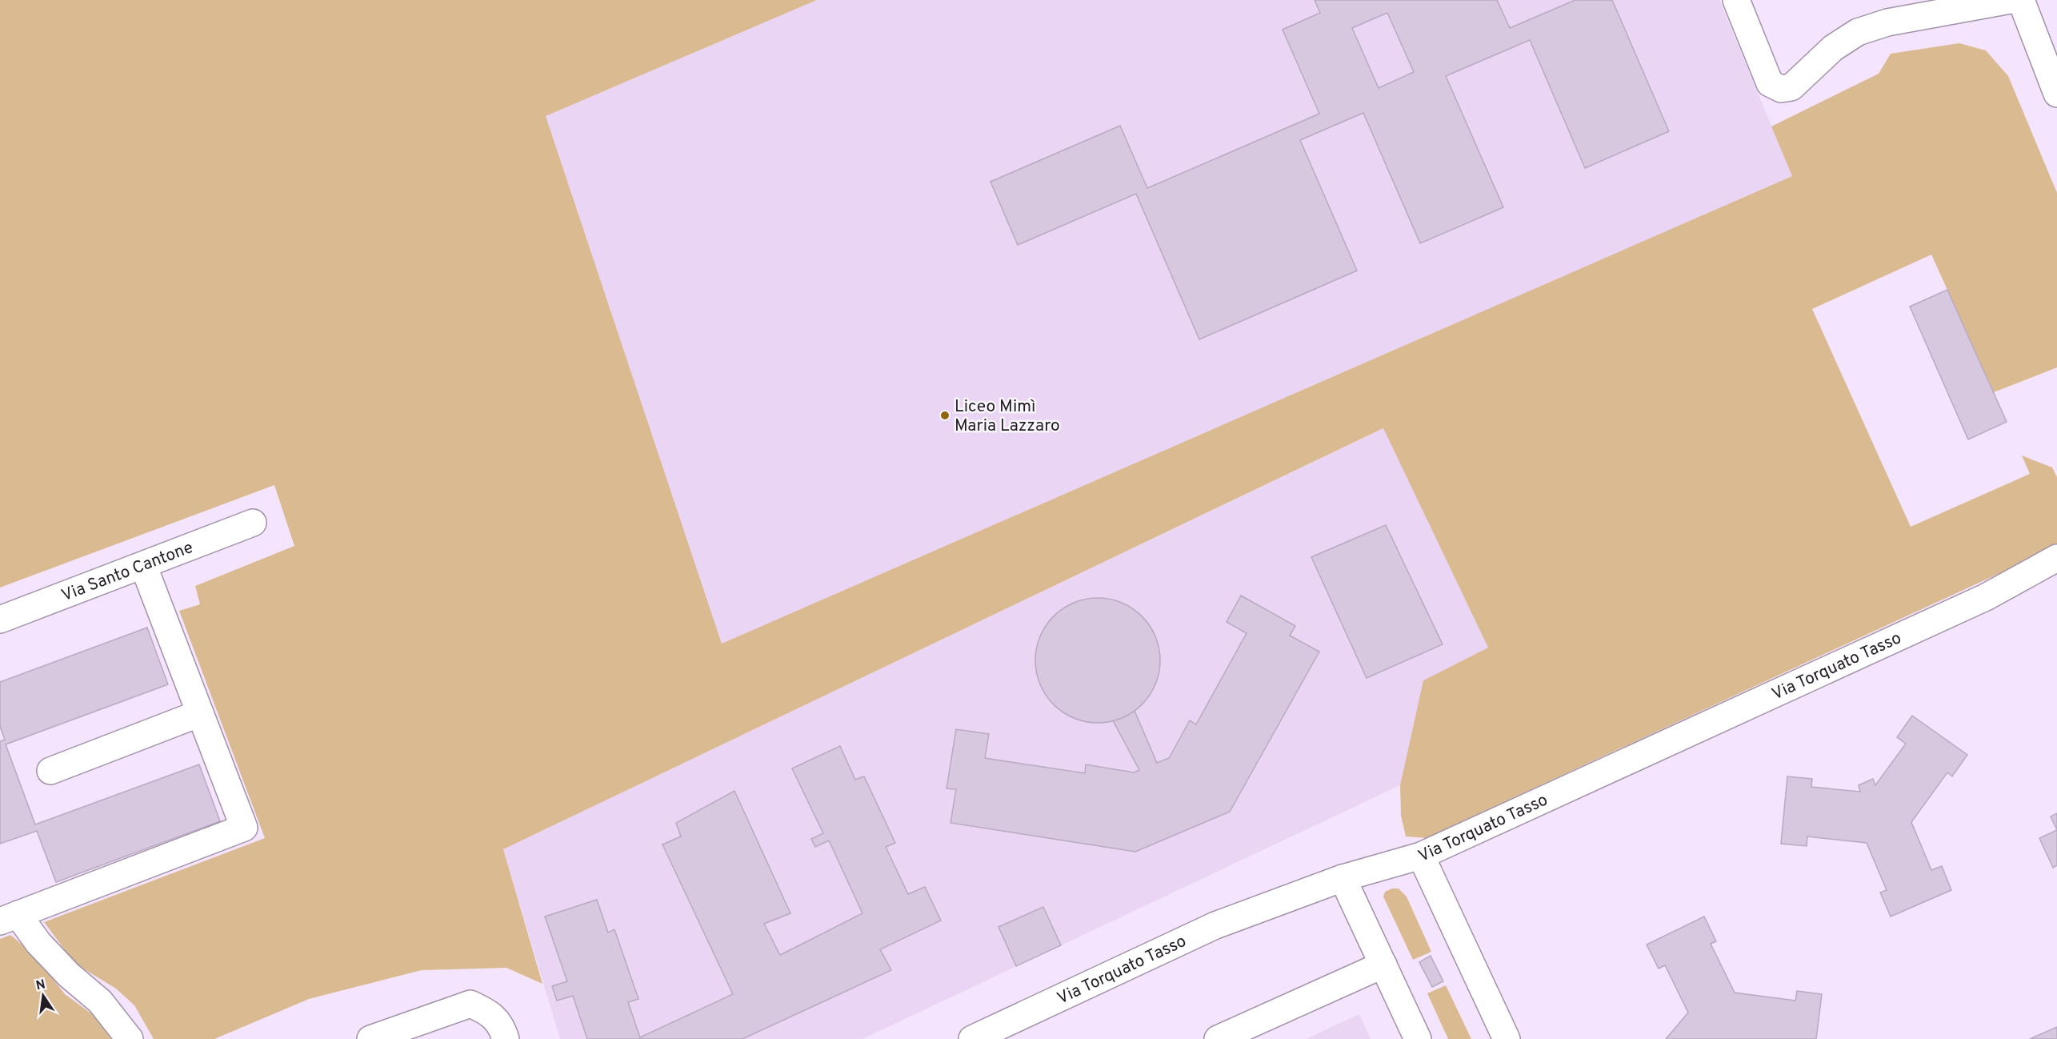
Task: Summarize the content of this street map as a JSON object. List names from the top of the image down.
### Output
{
  "streets": {
    "street": ["Via Santo Cantone", "Via Torquato Tasso"]
  },
  "places": ["Liceo Mimì Maria Lazzaro"],
  "north": "top"
}
